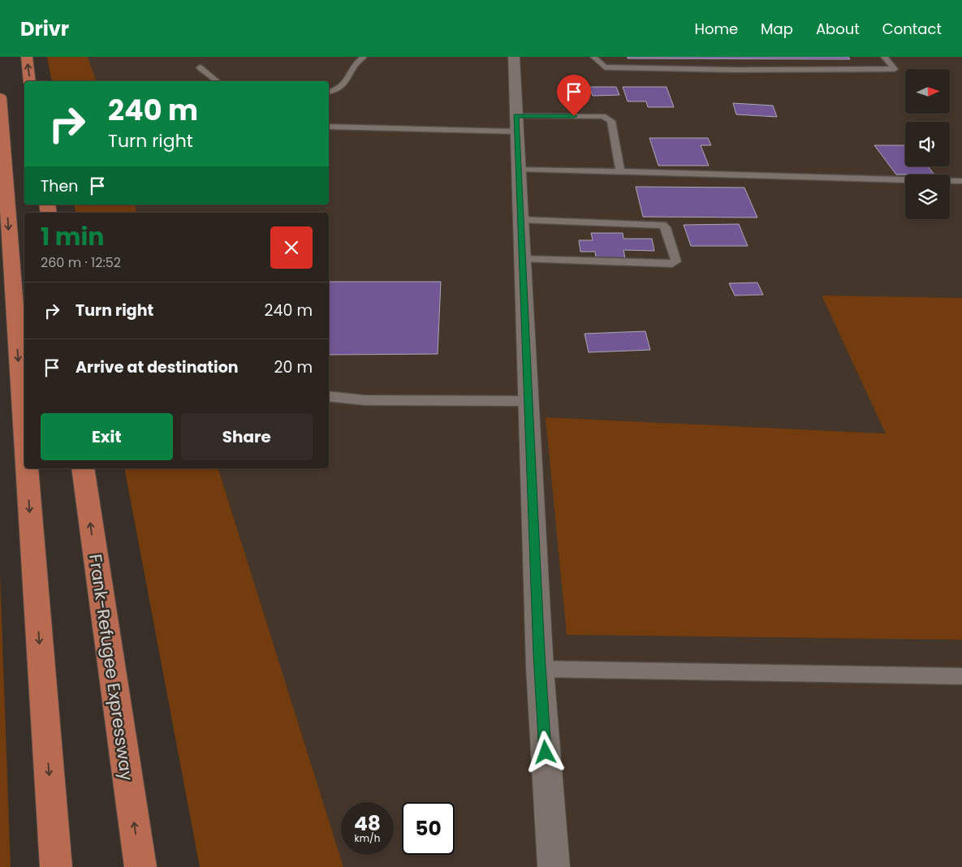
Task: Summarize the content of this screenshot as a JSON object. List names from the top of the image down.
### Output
{
  "streets": {
    "highway": ["Frank-Refugee Expressway"]
  },
  "north": "right",
  "page": {
    "header": "Drivr",
    "nav": [
      "Home",
      "Map",
      "About",
      "Contact"
    ],
    "turn": ["240 m", "Turn right"],
    "then": "Then",
    "heading": ["1 min", "260 m · 12:52"],
    "list": [
      {
        "name": "Turn right",
        "value": "240 m"
      },
      {
        "name": "Arrive at destination",
        "value": "20 m"
      }
    ],
    "buttons": ["Exit", "Share"],
    "speed": "48 km/h",
    "limit": "50"
  }
}
